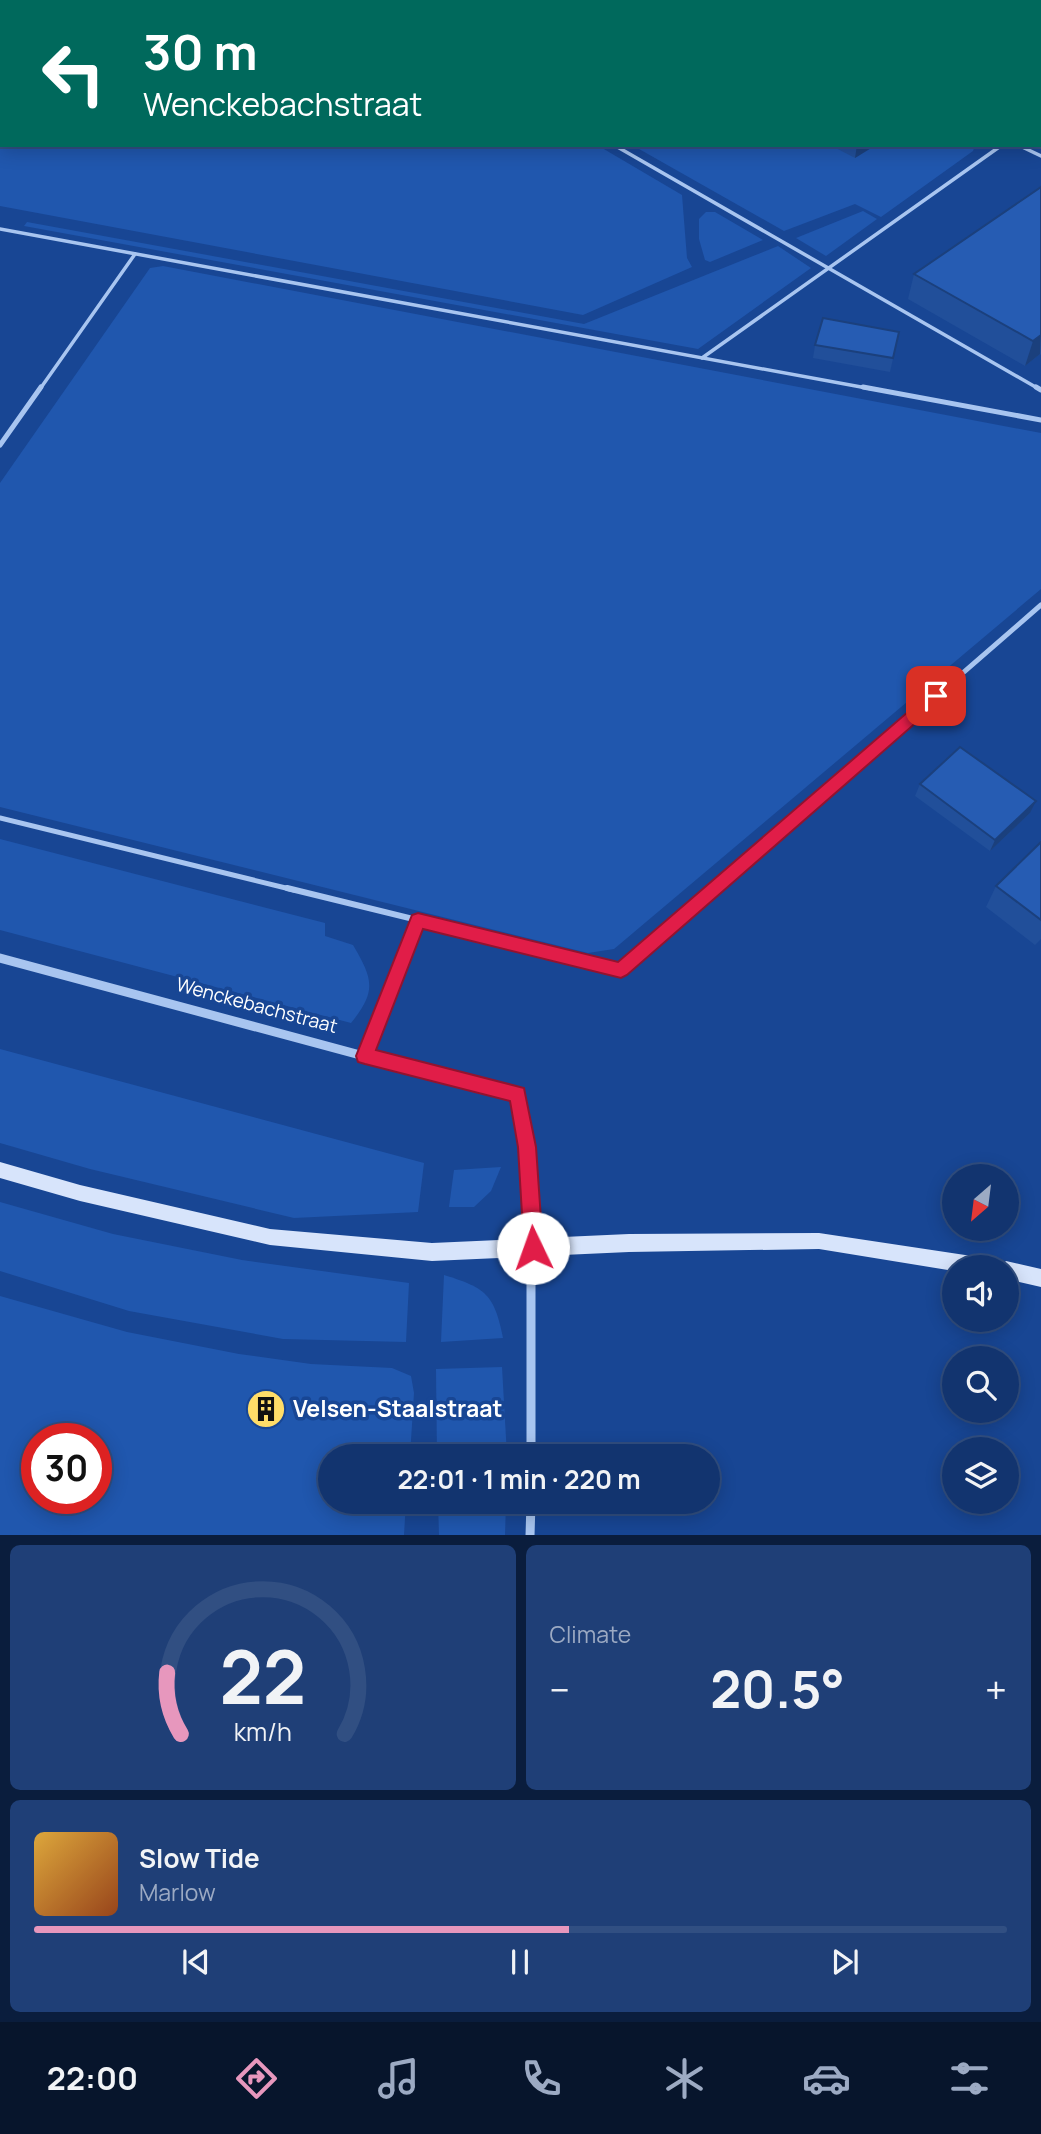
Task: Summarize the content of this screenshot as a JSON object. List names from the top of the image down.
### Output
{
  "streets": {
    "street": ["Wenckebachstraat"]
  },
  "places": {
    "building": ["Velsen-Staalstraat"]
  },
  "north": "bottom left",
  "page": {
    "turn": ["30 m", "Wenckebachstraat"],
    "limit": "30",
    "trip": "22:01 · 1 min · 220 m",
    "tile": "Climate",
    "heat": ["−", "20.5°", "+"],
    "song": ["Slow Tide", "Marlow"],
    "tabs": "22:00",
    "gauge": ["22", "km/h"]
  }
}
